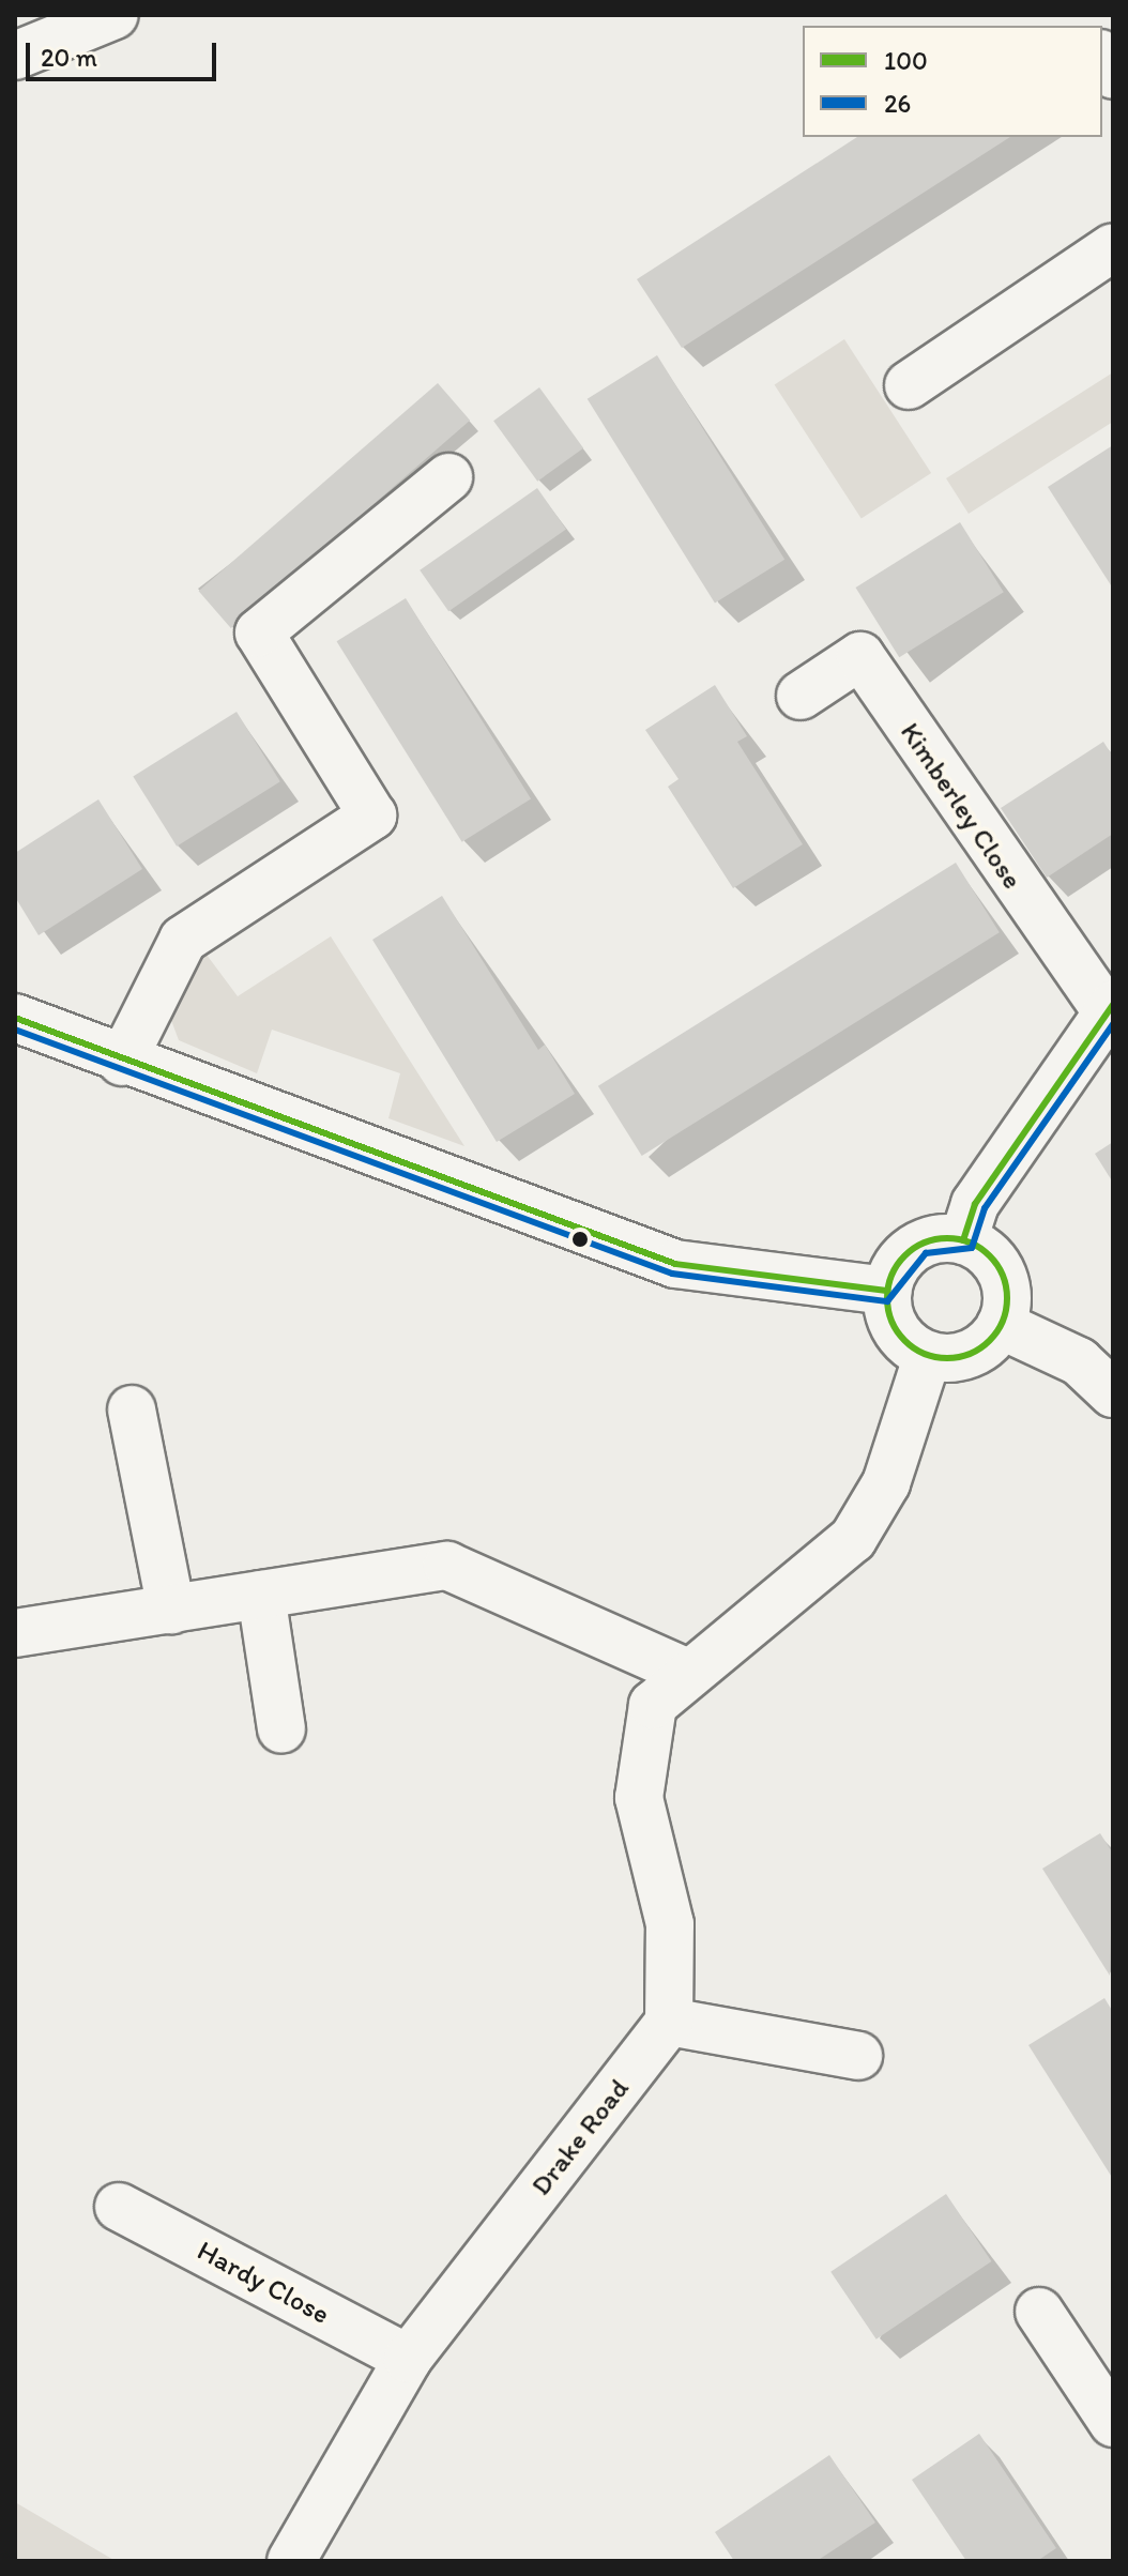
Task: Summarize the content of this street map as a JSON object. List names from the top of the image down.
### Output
{
  "streets": {
    "street": ["Kimberley Close", "Drake Road", "Hardy Close"]
  },
  "crossings": [
    ["Drake Road", "Hardy Close"]
  ],
  "lines": ["transit line 100", "transit line 26"],
  "legend": ["100", "26"],
  "scale_bar": "20 m"
}
